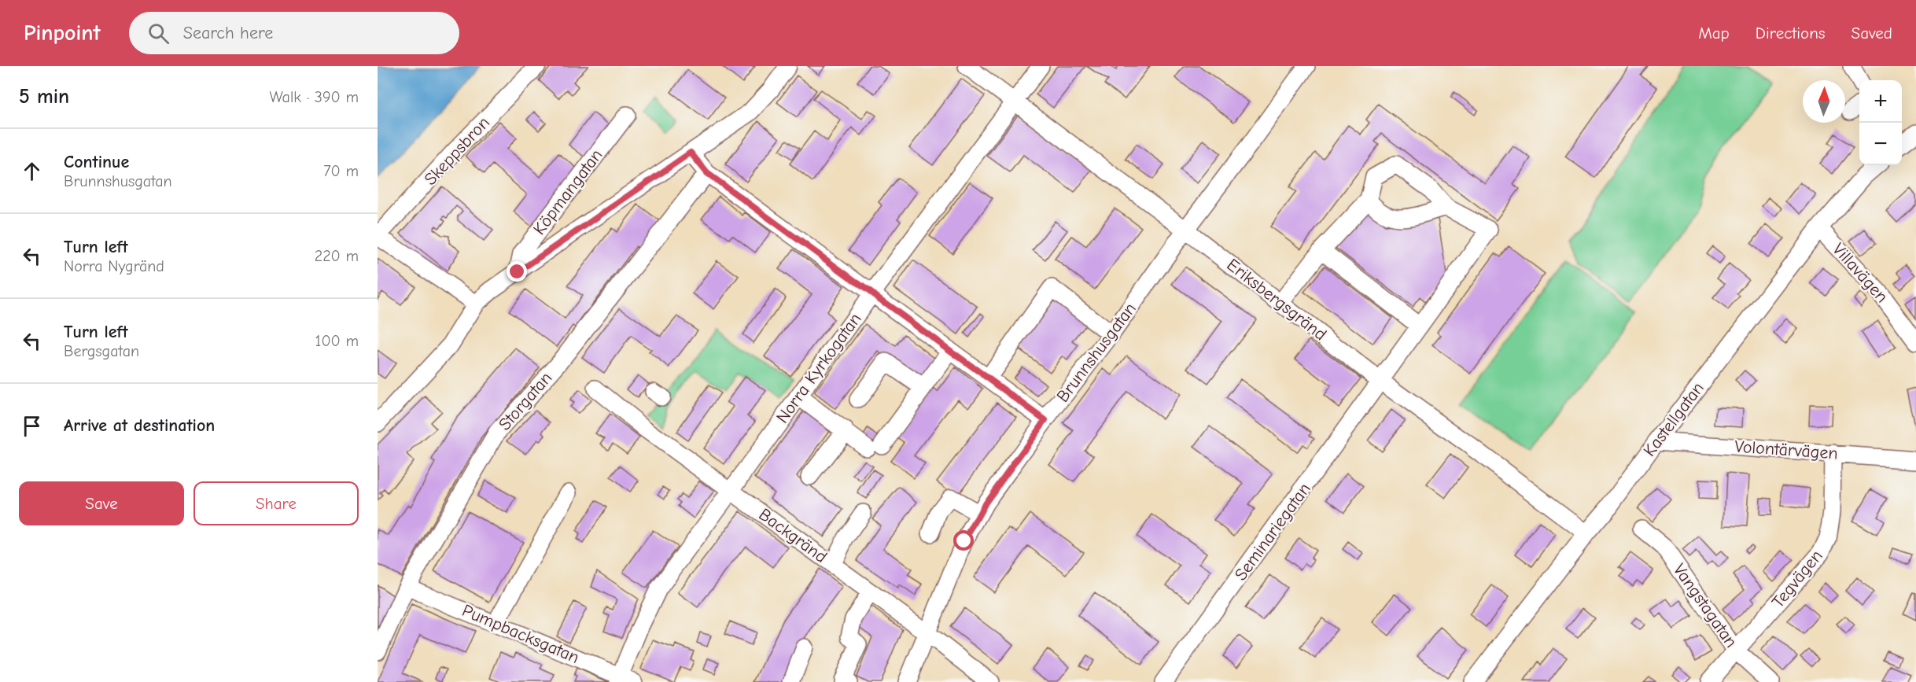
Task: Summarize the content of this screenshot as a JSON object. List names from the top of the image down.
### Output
{
  "streets": {
    "street": [
      "Skeppsbron",
      "Köpmangatan",
      "Villavägen",
      "Eriksbergsgränd",
      "Brunnshusgatan",
      "Norra Kyrkogatan",
      "Storgatan",
      "Kastellgatan",
      "Volontärvägen",
      "Seminariegatan",
      "Backgränd",
      "Tegvägen",
      "Vangstagatan",
      "Pumpbacksgatan"
    ]
  },
  "crossings": [
    ["Villavägen", "Kastellgatan"],
    ["Eriksbergsgränd", "Brunnshusgatan"],
    ["Eriksbergsgränd", "Norra Kyrkogatan"],
    ["Eriksbergsgränd", "Kastellgatan"],
    ["Eriksbergsgränd", "Seminariegatan"],
    ["Brunnshusgatan", "Backgränd"],
    ["Norra Kyrkogatan", "Backgränd"],
    ["Norra Kyrkogatan", "Pumpbacksgatan"],
    ["Storgatan", "Pumpbacksgatan"],
    ["Kastellgatan", "Volontärvägen"],
    ["Volontärvägen", "Tegvägen"],
    ["Tegvägen", "Vangstagatan"]
  ],
  "north": "top",
  "page": {
    "header": "Pinpoint",
    "search": "Search here",
    "nav": ["Map", "Directions", "Saved"],
    "heading": ["5 min", "Walk · 390 m"],
    "map_buttons": ["+", "−"],
    "list": [
      ["Continue", "Brunnshusgatan", "70 m"],
      ["Turn left", "Norra Nygränd", "220 m"],
      ["Turn left", "Bergsgatan", "100 m"],
      "Arrive at destination"
    ],
    "buttons": ["Save", "Share"]
  }
}
